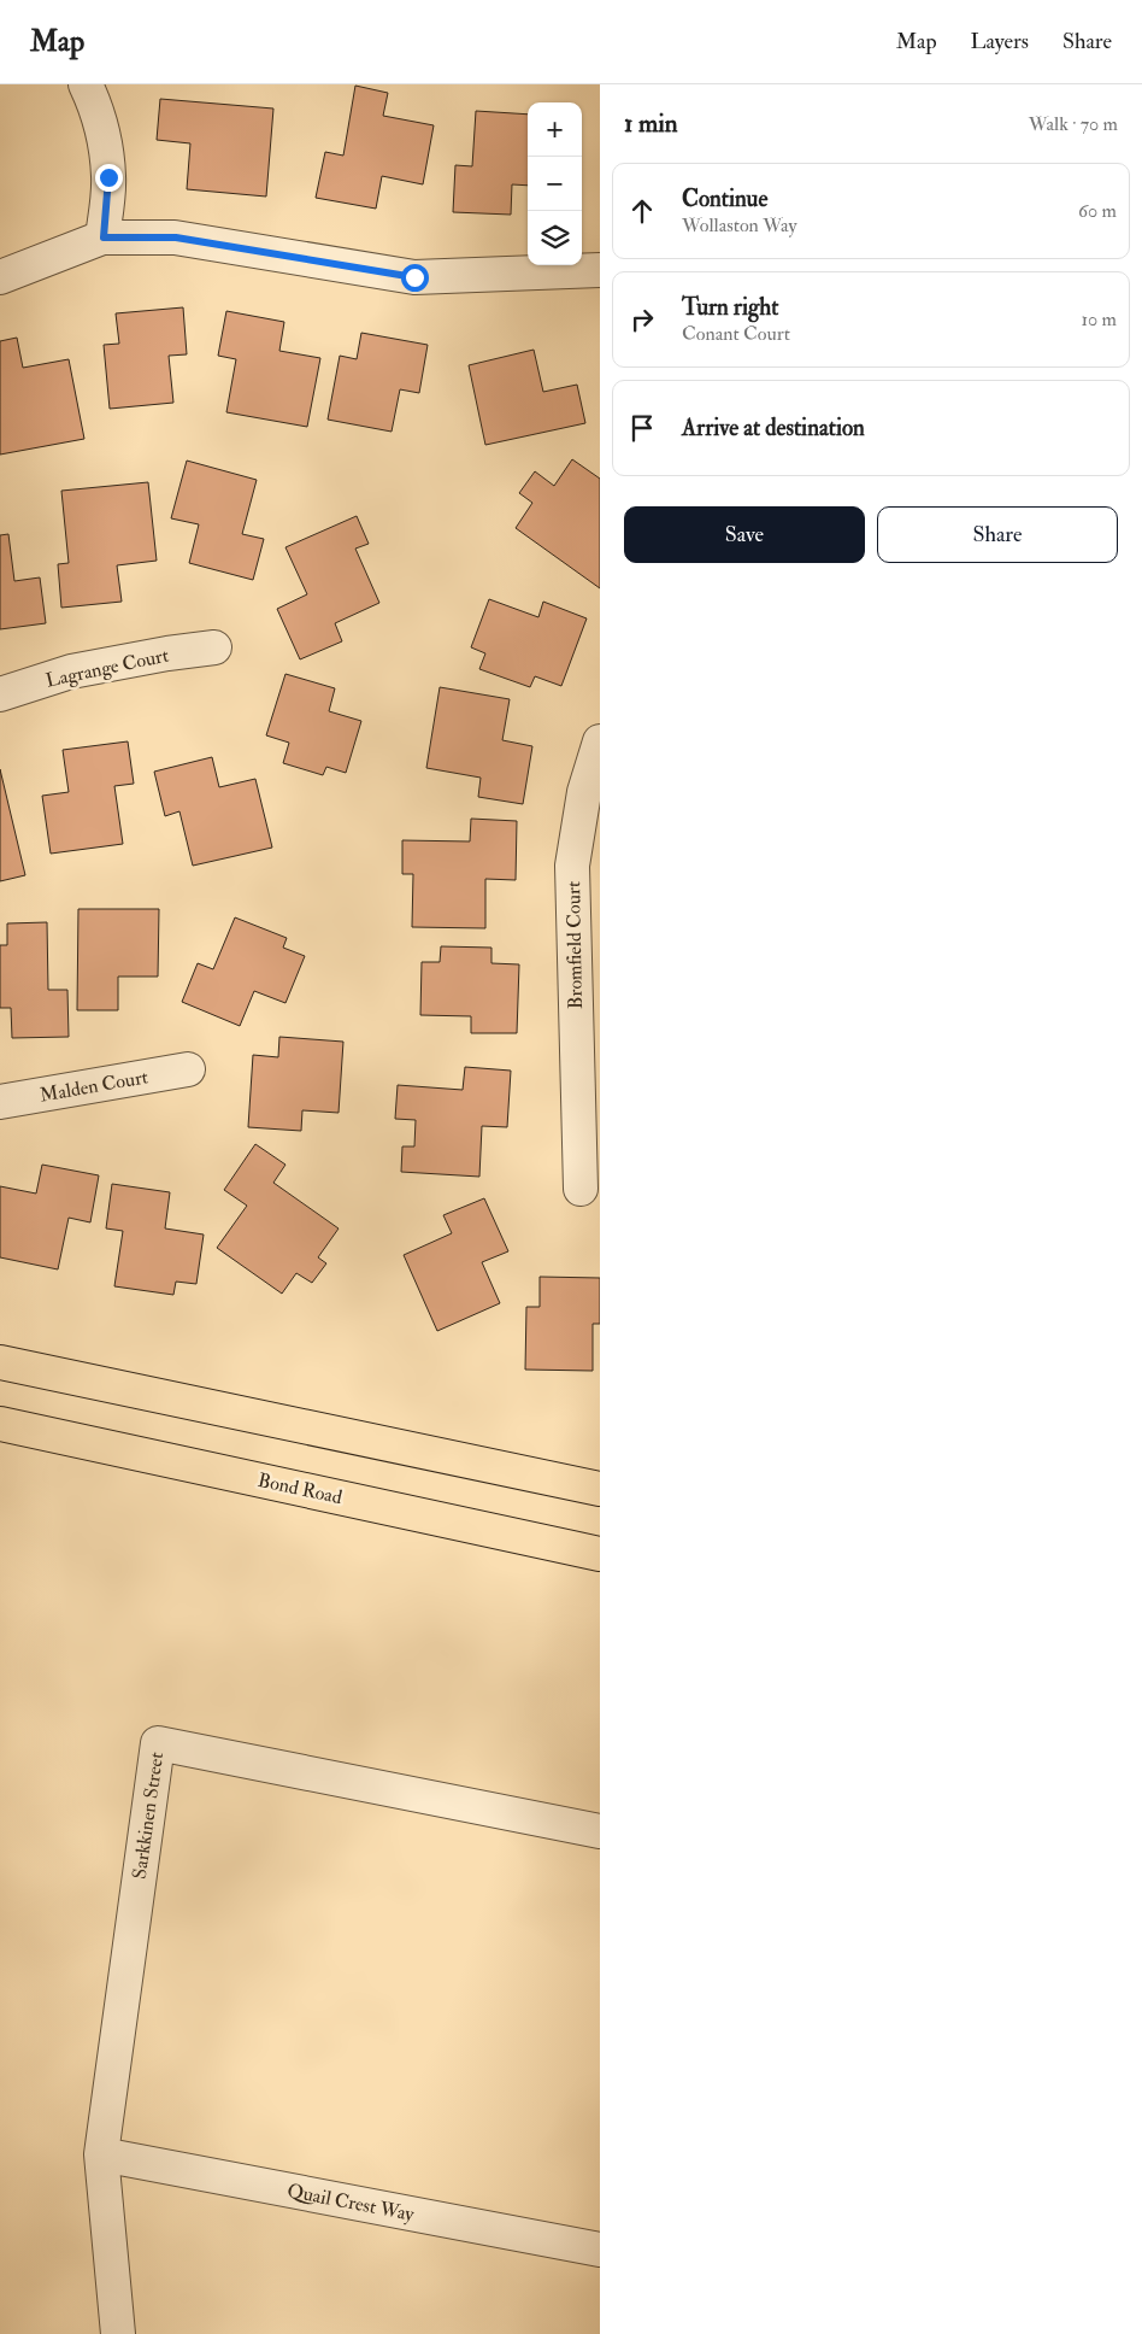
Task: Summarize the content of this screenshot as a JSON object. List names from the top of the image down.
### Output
{
  "streets": {
    "main road": ["Bond Road"],
    "street": [
      "Lagrange Court",
      "Bromfield Court",
      "Malden Court",
      "Sarkkinen Street",
      "Quail Crest Way"
    ]
  },
  "crossings": [
    ["Sarkkinen Street", "Quail Crest Way"]
  ],
  "page": {
    "header": "Map",
    "nav": ["Map", "Layers", "Share"],
    "heading": ["1 min", "Walk · 70 m"],
    "map_buttons": ["+", "−"],
    "list": [
      ["Continue", "Wollaston Way", "60 m"],
      ["Turn right", "Conant Court", "10 m"],
      "Arrive at destination"
    ],
    "buttons": ["Save", "Share"]
  }
}
